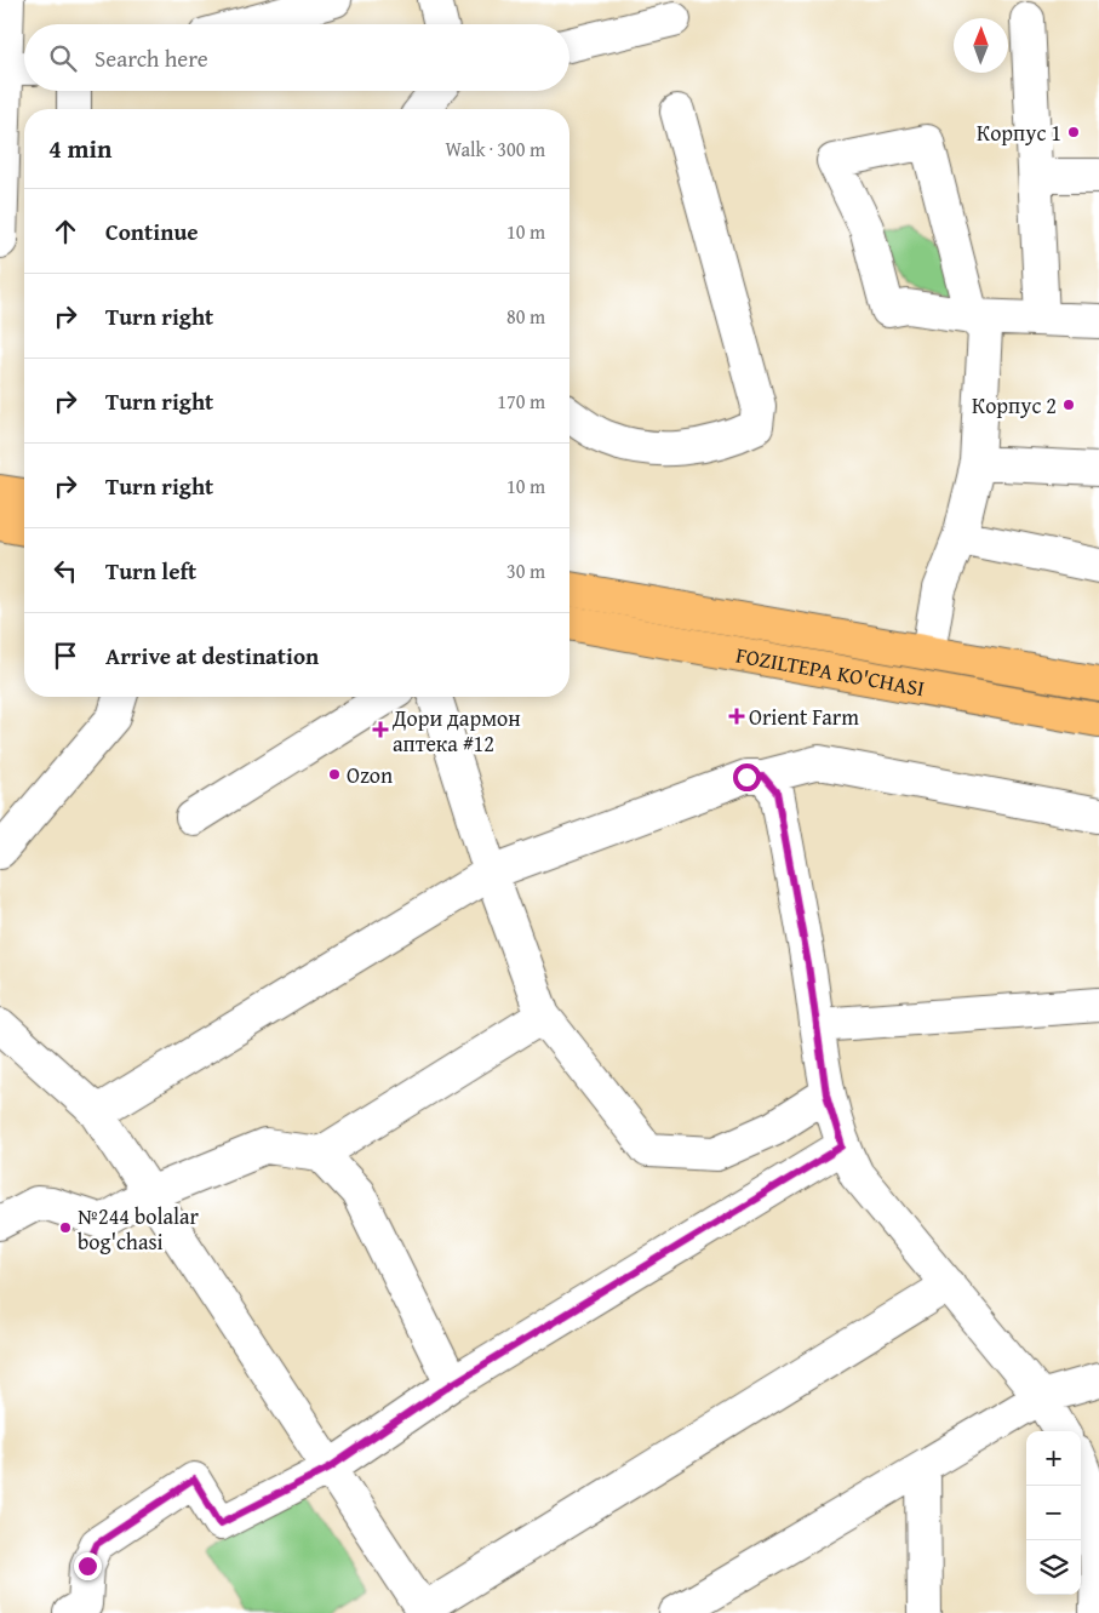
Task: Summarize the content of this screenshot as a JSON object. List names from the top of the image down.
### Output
{
  "streets": {
    "main road": ["FOZILTEPA KO'CHASI"]
  },
  "places": {
    "other": [
      "Корпус 1",
      "Корпус 2",
      "Ozon",
      "№244 bolalar bog'chasi"
    ],
    "health": ["Orient Farm", "Дори дармон аптека #12"]
  },
  "north": "top",
  "page": {
    "search": "Search here",
    "heading": ["4 min", "Walk · 300 m"],
    "list": [
      ["Continue", "10 m"],
      ["Turn right", "80 m"],
      ["Turn right", "170 m"],
      ["Turn right", "10 m"],
      ["Turn left", "30 m"],
      "Arrive at destination"
    ],
    "map_buttons": ["+", "−"]
  }
}
